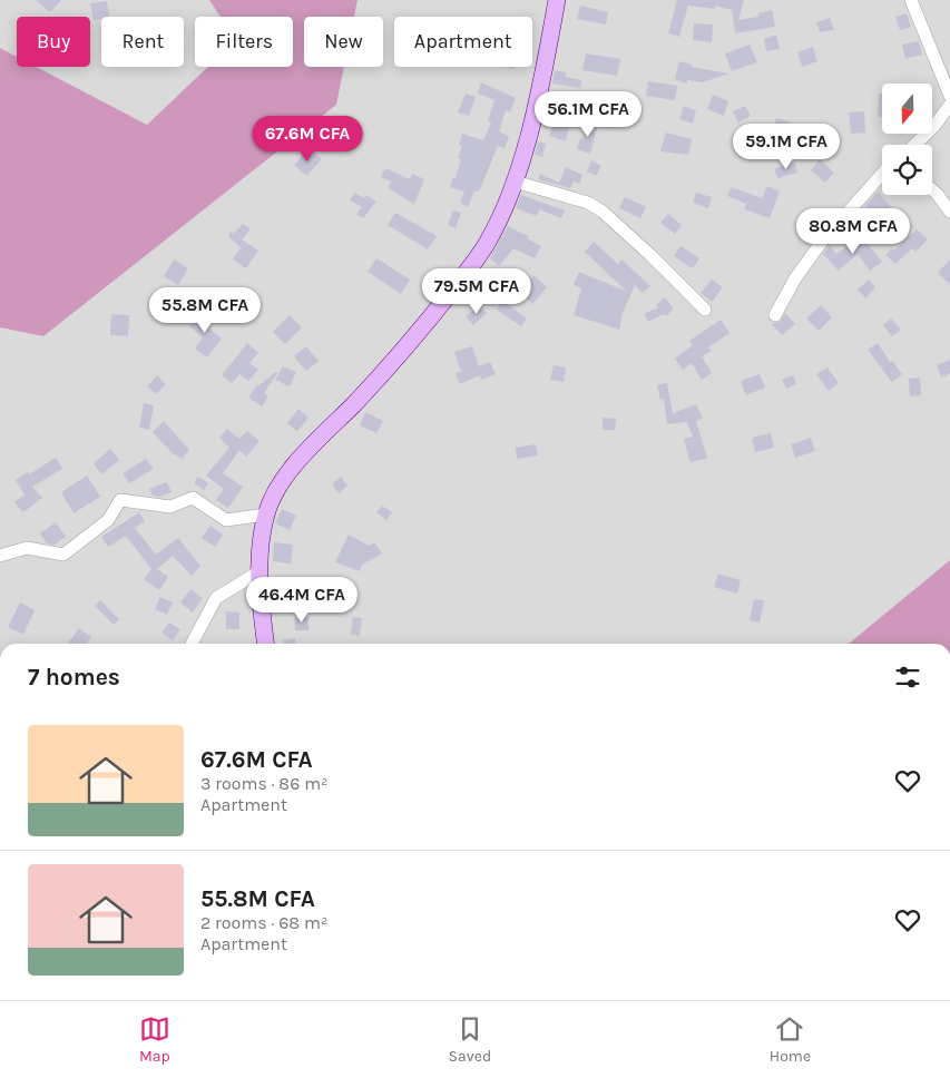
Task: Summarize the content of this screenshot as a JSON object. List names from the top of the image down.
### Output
{
  "north": "bottom",
  "page": {
    "chip": [
      "Buy",
      "Rent",
      "Filters",
      "New",
      "Apartment"
    ],
    "price": [
      "56.1M CFA",
      "67.6M CFA",
      "59.1M CFA",
      "80.8M CFA",
      "79.5M CFA",
      "55.8M CFA",
      "46.4M CFA"
    ],
    "heading": "7 homes",
    "list": [
      {
        "name": "67.6M CFA",
        "note": "3 rooms · 86 m² · Apartment"
      },
      {
        "name": "55.8M CFA",
        "note": "2 rooms · 68 m² · Apartment"
      }
    ],
    "tabs": ["Map", "Saved", "Home"]
  }
}
